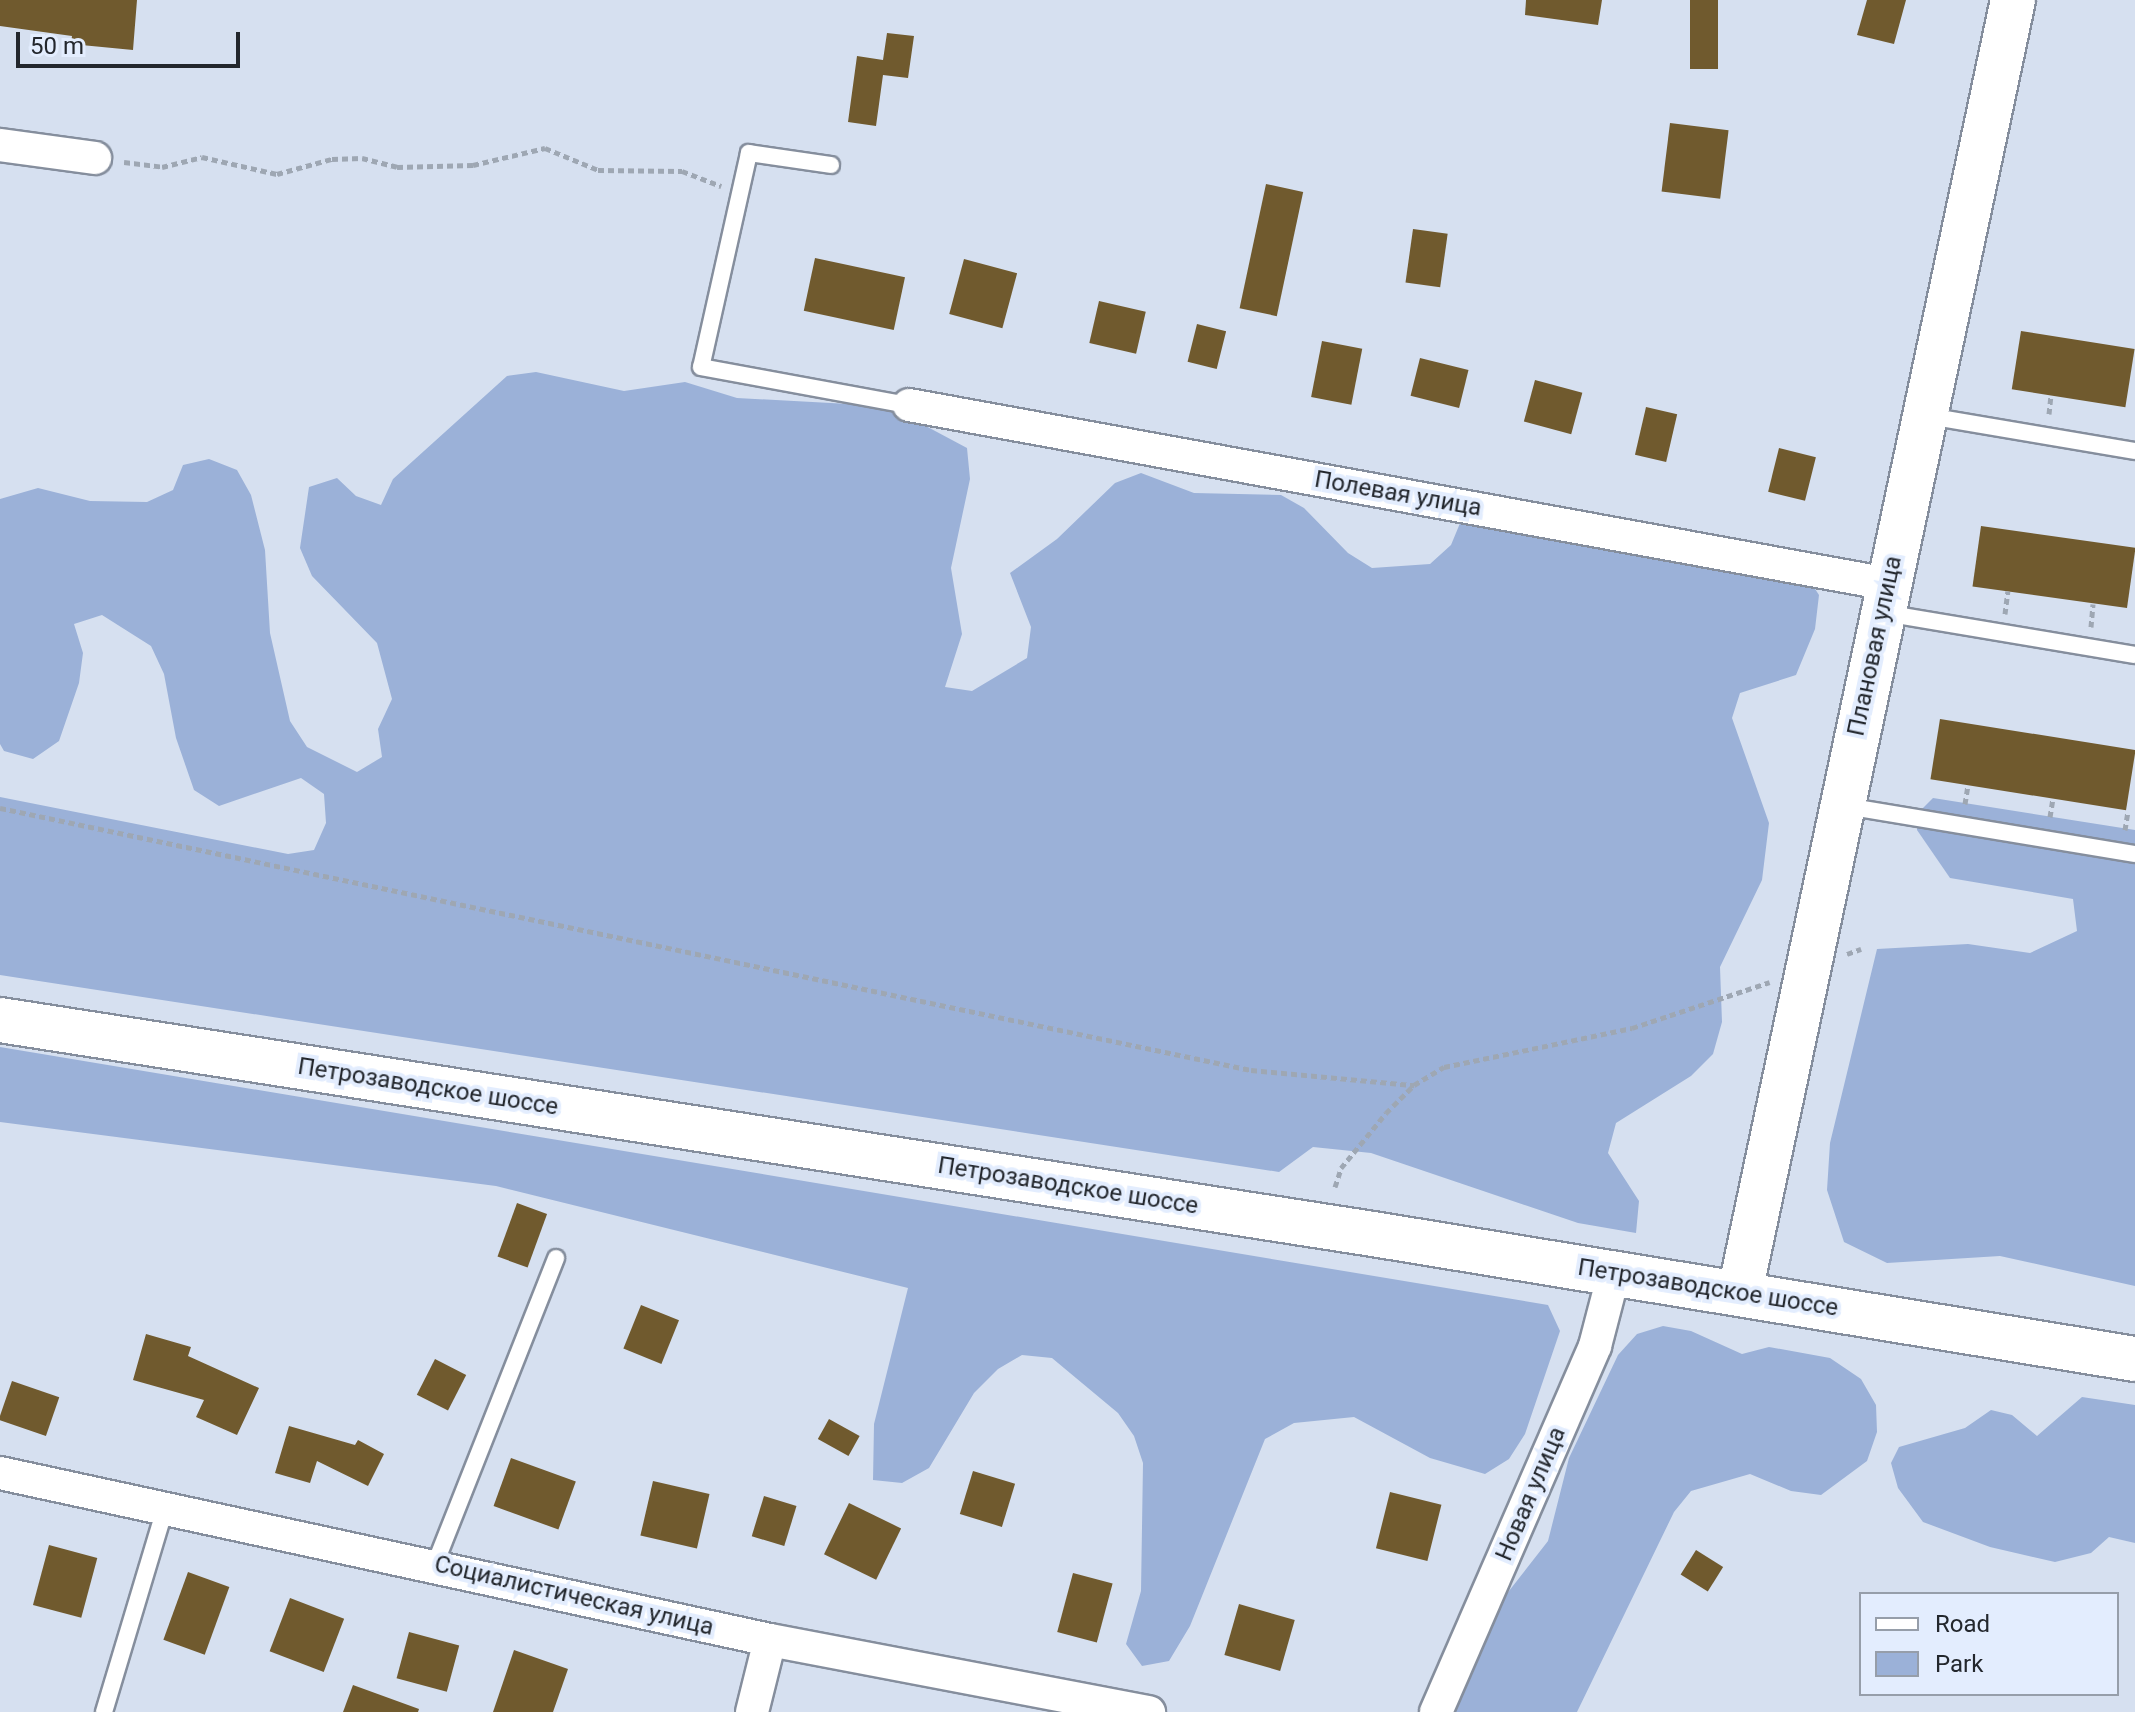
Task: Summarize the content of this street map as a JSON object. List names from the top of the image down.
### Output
{
  "streets": {
    "main road": ["Плановая улица", "Петрозаводское шоссе"],
    "street": ["Полевая улица", "Новая улица", "Социалистическая улица"]
  },
  "crossings": [
    ["Полевая улица", "Плановая улица"],
    ["Плановая улица", "Петрозаводское шоссе"],
    ["Петрозаводское шоссе", "Новая улица"]
  ],
  "legend": ["Road", "Park"],
  "scale_bar": "50 m"
}
